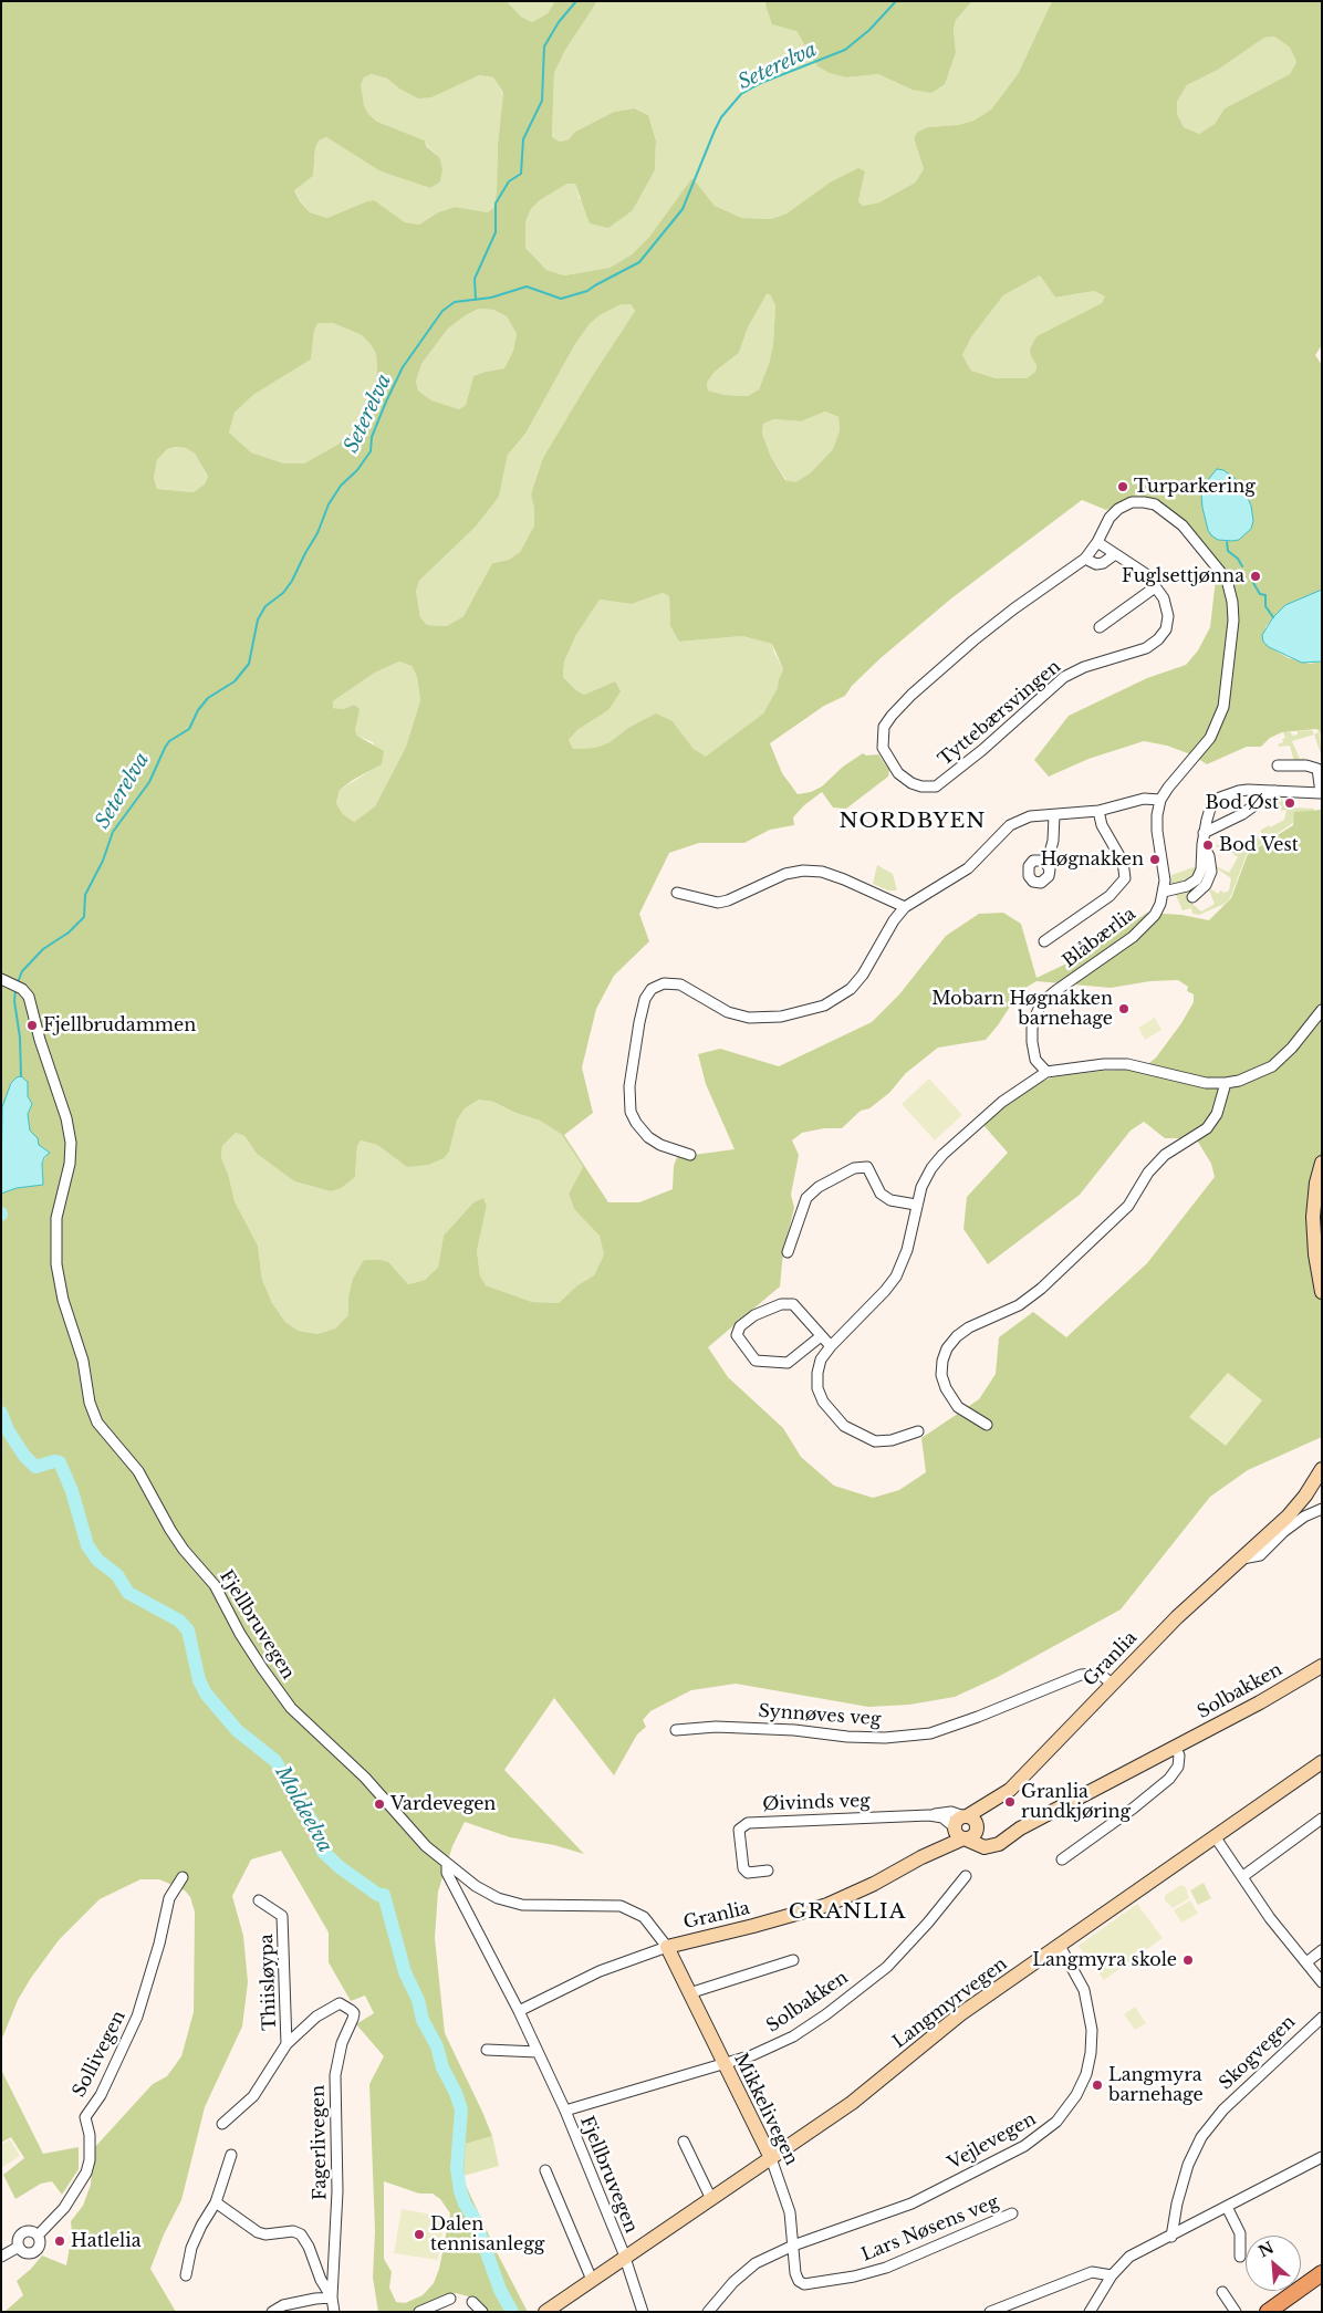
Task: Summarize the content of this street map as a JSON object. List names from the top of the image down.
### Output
{
  "streets": {
    "street": [
      "Tyttebærsvingen",
      "Blåbærlia",
      "Fjellbruvegen",
      "Granlia",
      "Solbakken",
      "Synnøves veg",
      "Øivinds veg",
      "Thiisløypa",
      "Langmyrvegen",
      "Skogvegen",
      "Sollivegen",
      "Mikkelivegen",
      "Vejlevegen",
      "Fagerlivegen",
      "Lars Nøsens veg"
    ]
  },
  "crossings": [
    ["Fjellbruvegen", "Granlia"],
    ["Fjellbruvegen", "Solbakken"],
    ["Fjellbruvegen", "Langmyrvegen"],
    ["Fjellbruvegen", "Mikkelivegen"],
    ["Granlia", "Solbakken"],
    ["Granlia", "Synnøves veg"],
    ["Granlia", "Øivinds veg"],
    ["Granlia", "Mikkelivegen"],
    ["Solbakken", "Øivinds veg"],
    ["Solbakken", "Mikkelivegen"],
    ["Thiisløypa", "Fagerlivegen"],
    ["Langmyrvegen", "Mikkelivegen"],
    ["Langmyrvegen", "Vejlevegen"],
    ["Mikkelivegen", "Vejlevegen"],
    ["Mikkelivegen", "Lars Nøsens veg"],
    ["Vejlevegen", "Lars Nøsens veg"]
  ],
  "districts": ["NORDBYEN", "GRANLIA"],
  "water": ["Seterelva", "Moldeelva"],
  "places": [
    "Turparkering",
    "Fuglsettjønna",
    "Bod Øst",
    "Bod Vest",
    "Høgnakken",
    "Mobarn Høgnakken barnehage",
    "Fjellbrudammen",
    "Granlia rundkjøring",
    "Vardevegen",
    "Langmyra skole",
    "Langmyra barnehage",
    "Dalen tennisanlegg",
    "Hatlelia"
  ],
  "north": "top left"
}
